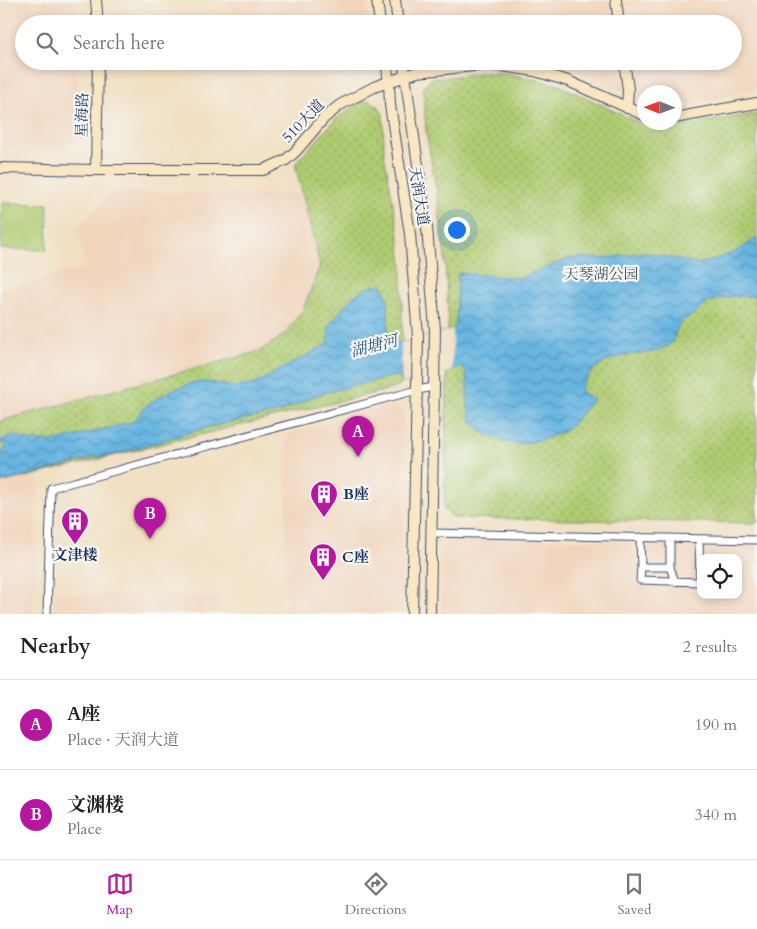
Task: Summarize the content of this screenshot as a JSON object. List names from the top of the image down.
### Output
{
  "streets": {
    "street": ["星海路", "510大道", "天润大道"]
  },
  "crossings": [
    ["星海路", "510大道"],
    ["510大道", "天润大道"]
  ],
  "water": ["湖塘河"],
  "parks": ["天琴湖公园"],
  "places": {
    "building": ["B座", "文津楼", "C座"]
  },
  "north": "left",
  "page": {
    "search": "Search here",
    "pins": ["A", "B"],
    "heading": ["Nearby", "2 results"],
    "list": [
      {
        "mark": "A",
        "name": "A座",
        "note": "Place · 天润大道",
        "value": "190 m"
      },
      {
        "mark": "B",
        "name": "文渊楼",
        "note": "Place",
        "value": "340 m"
      }
    ],
    "nav": ["Map", "Directions", "Saved"]
  }
}
